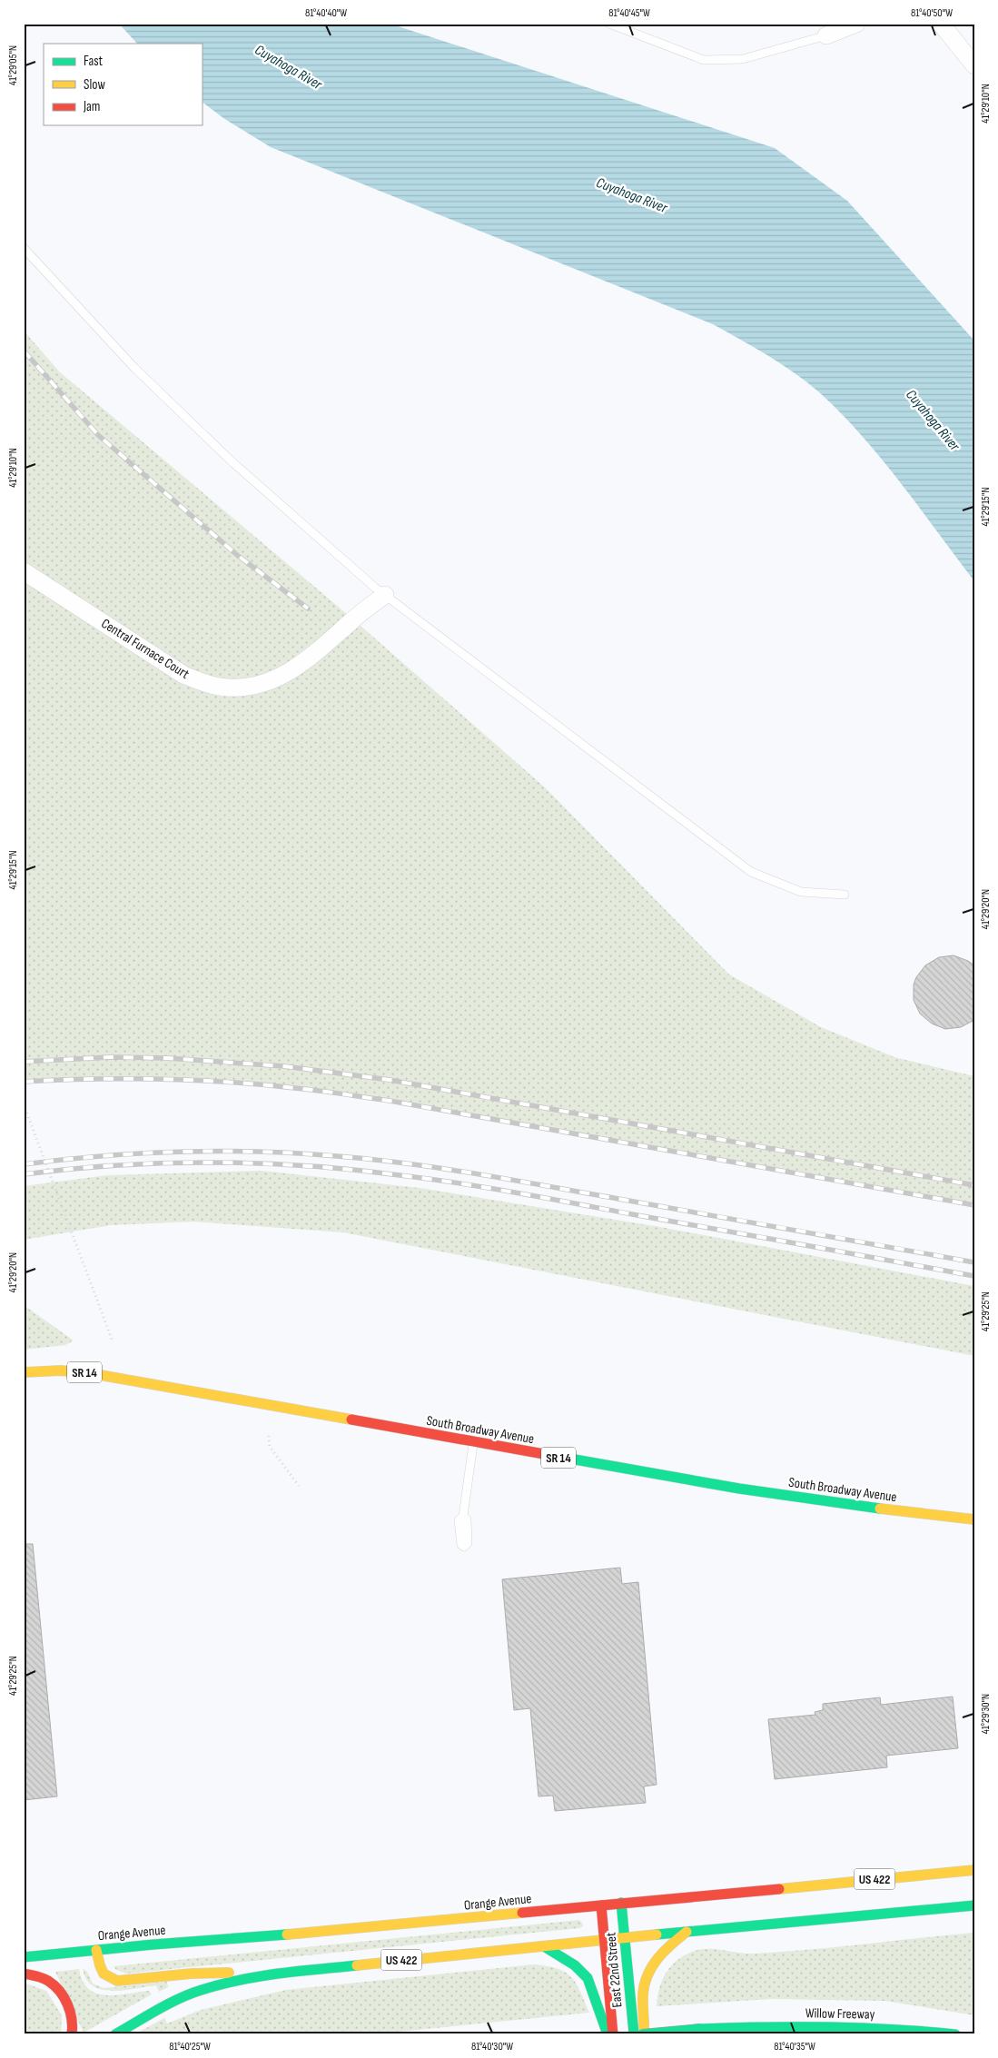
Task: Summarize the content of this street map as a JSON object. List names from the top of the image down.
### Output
{
  "streets": {
    "main road": [
      "SR 14",
      "South Broadway Avenue",
      "US 422",
      "Orange Avenue",
      "East 22nd Street",
      "Willow Freeway"
    ],
    "street": ["Central Furnace Court"]
  },
  "crossings": [
    ["US 422", "East 22nd Street"],
    ["Orange Avenue", "East 22nd Street"]
  ],
  "water": ["Cuyahoga River"],
  "legend": ["Fast", "Slow", "Jam"],
  "coordinates": [
    "81°40'40\"W",
    "81°40'45\"W",
    "81°40'50\"W",
    "41°29'05\"N",
    "41°29'10\"N",
    "41°29'15\"N",
    "41°29'20\"N",
    "41°29'25\"N",
    "41°29'30\"N",
    "81°40'25\"W",
    "81°40'30\"W",
    "81°40'35\"W"
  ]
}
